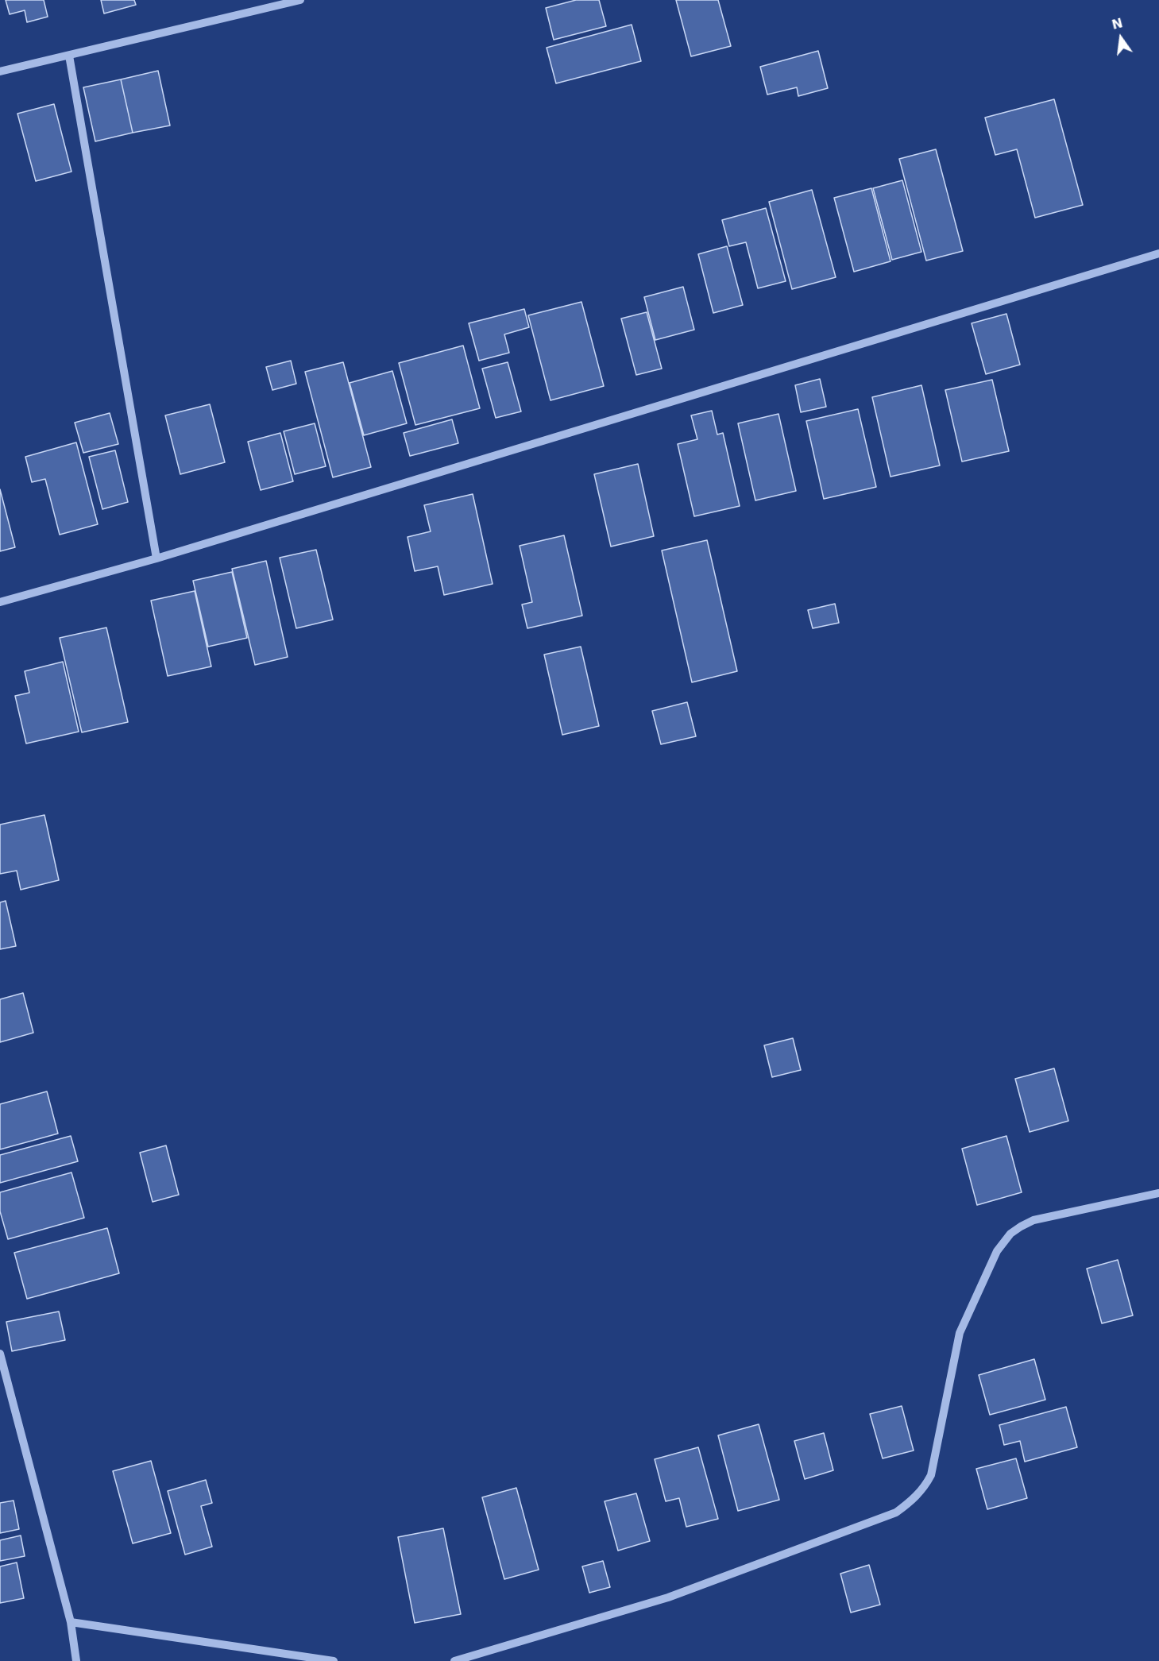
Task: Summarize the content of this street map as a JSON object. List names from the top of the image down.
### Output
{
  "north": "top"
}
